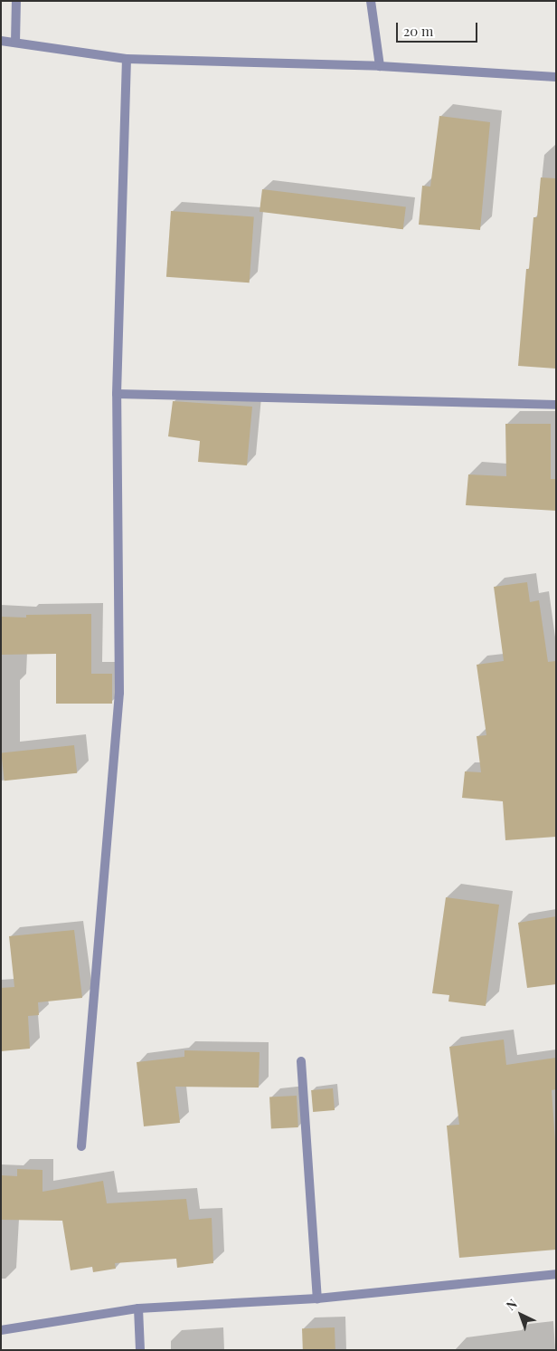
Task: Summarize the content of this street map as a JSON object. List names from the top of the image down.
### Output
{
  "scale_bar": "20 m",
  "north": "top left"
}
